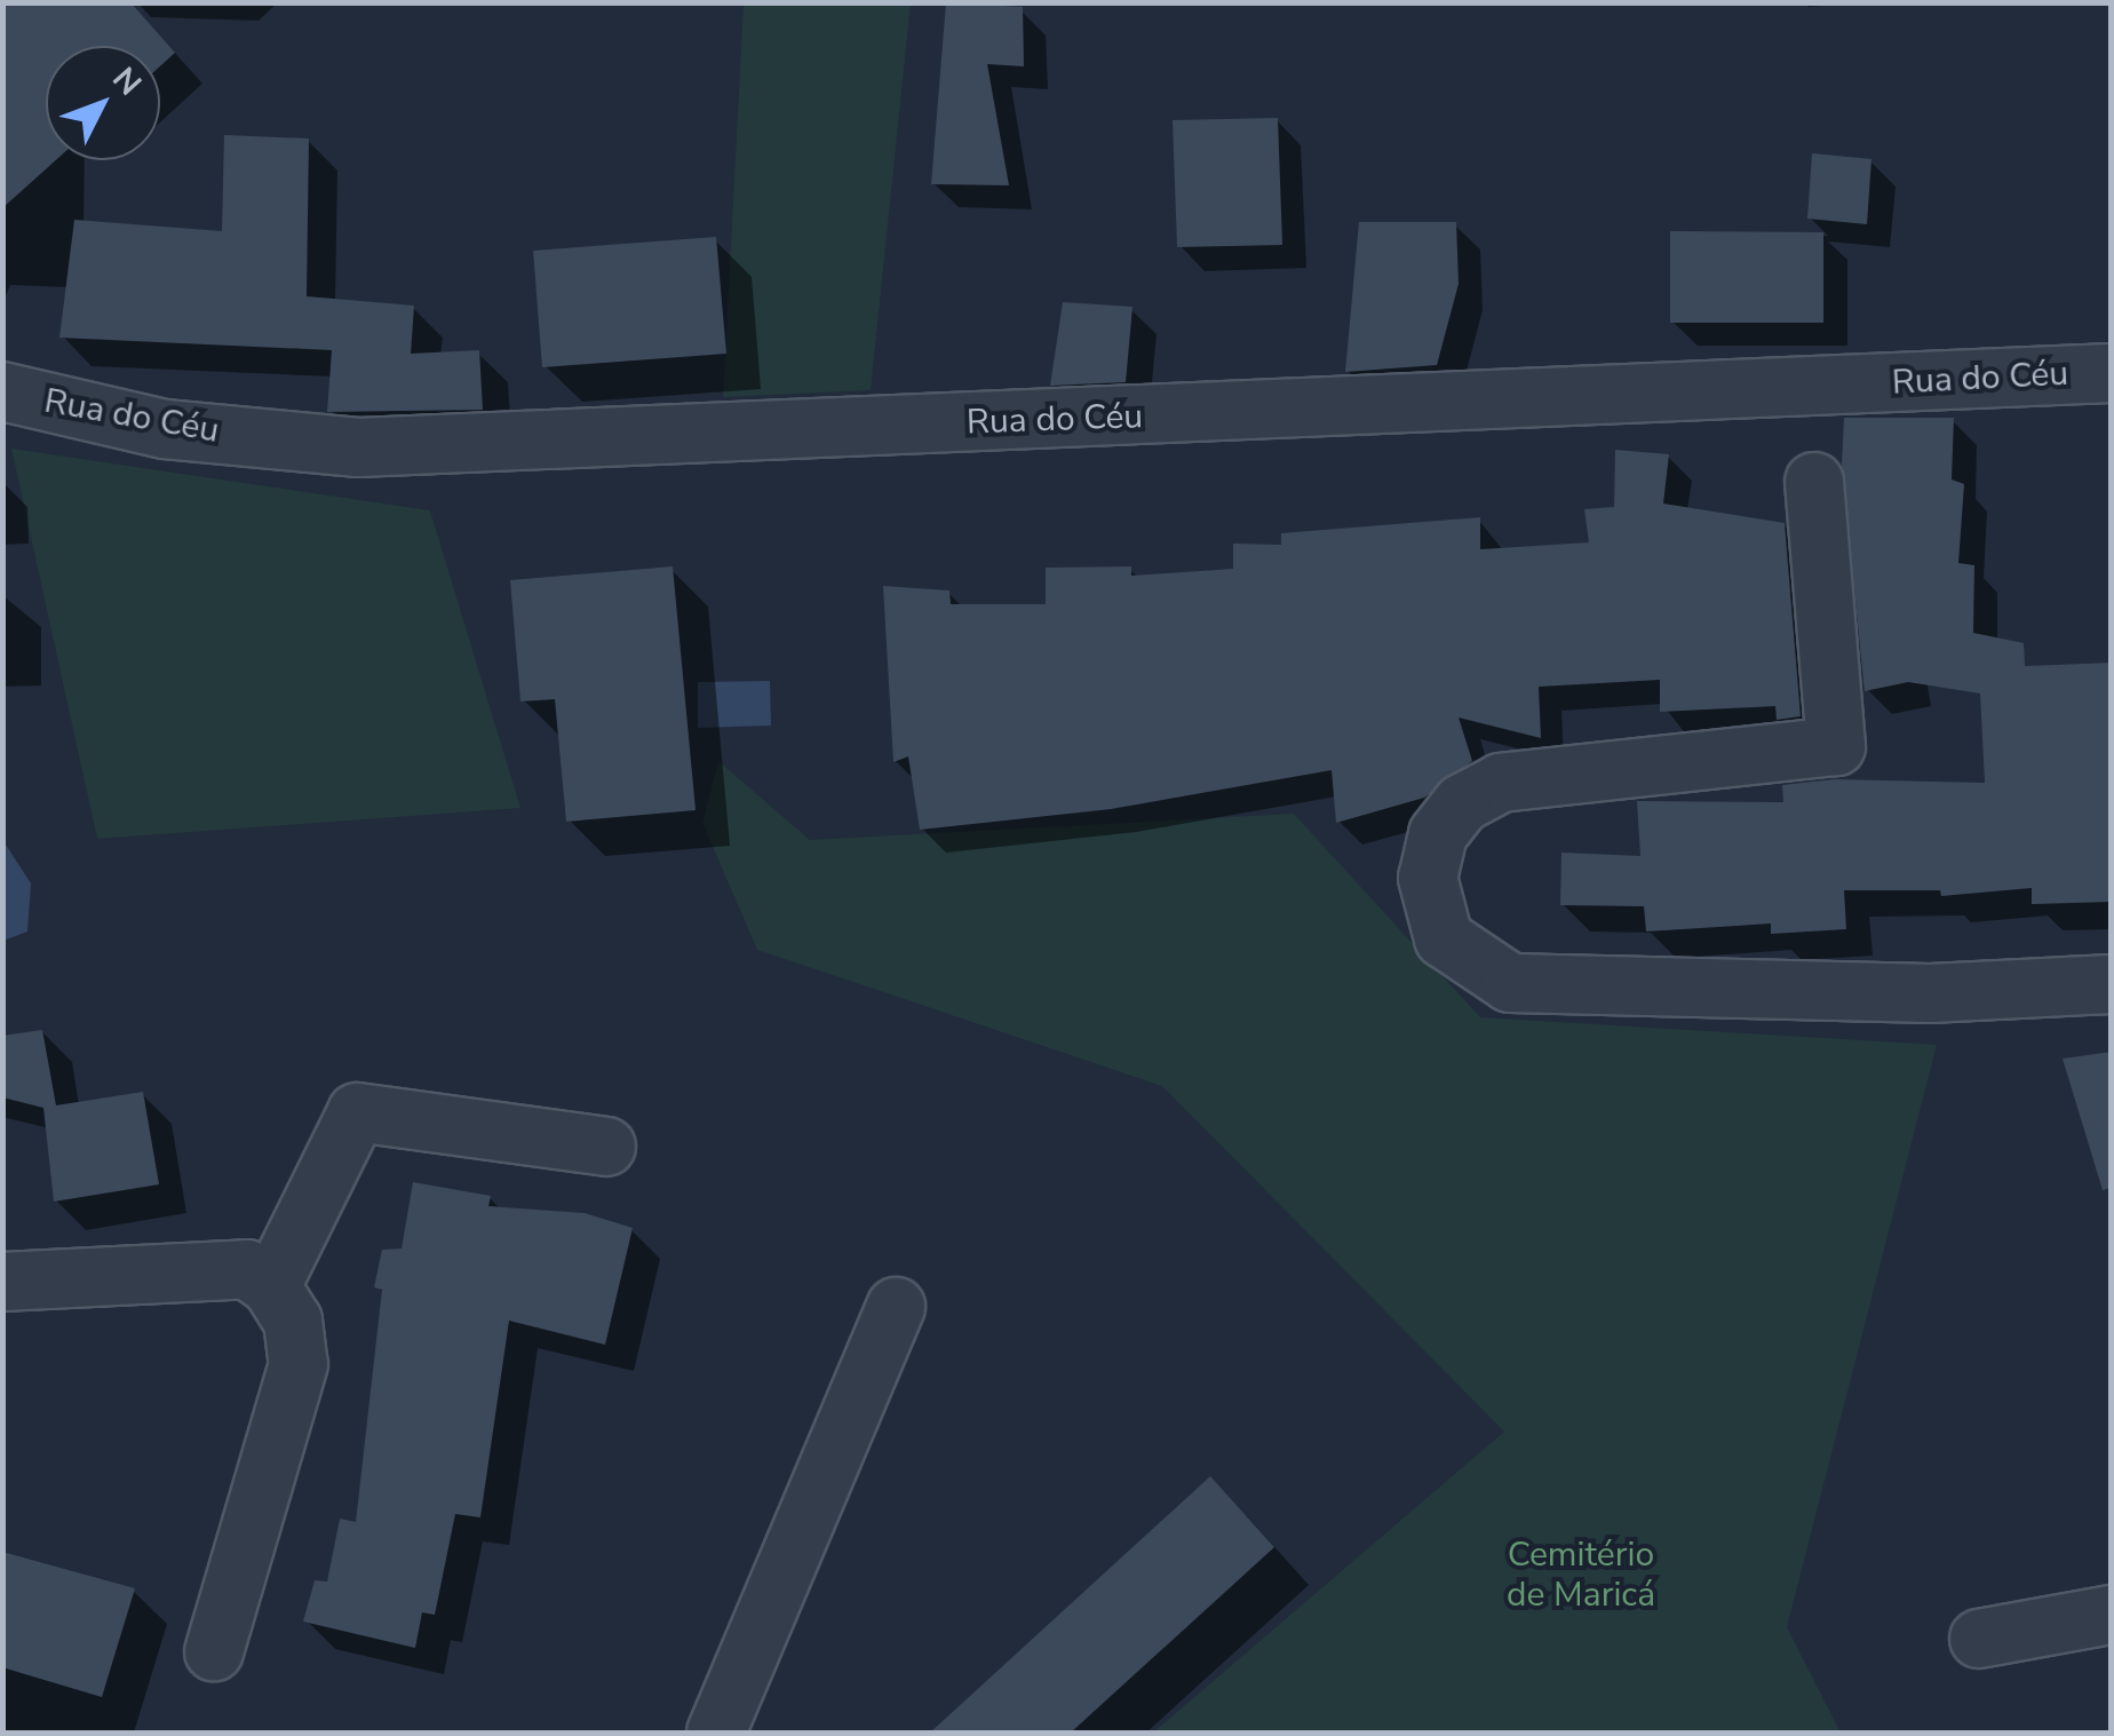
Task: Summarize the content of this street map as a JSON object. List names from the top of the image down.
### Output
{
  "streets": {
    "street": ["Rua do Céu"]
  },
  "parks": ["Cemitério de Maricá"],
  "north": "top right"
}
